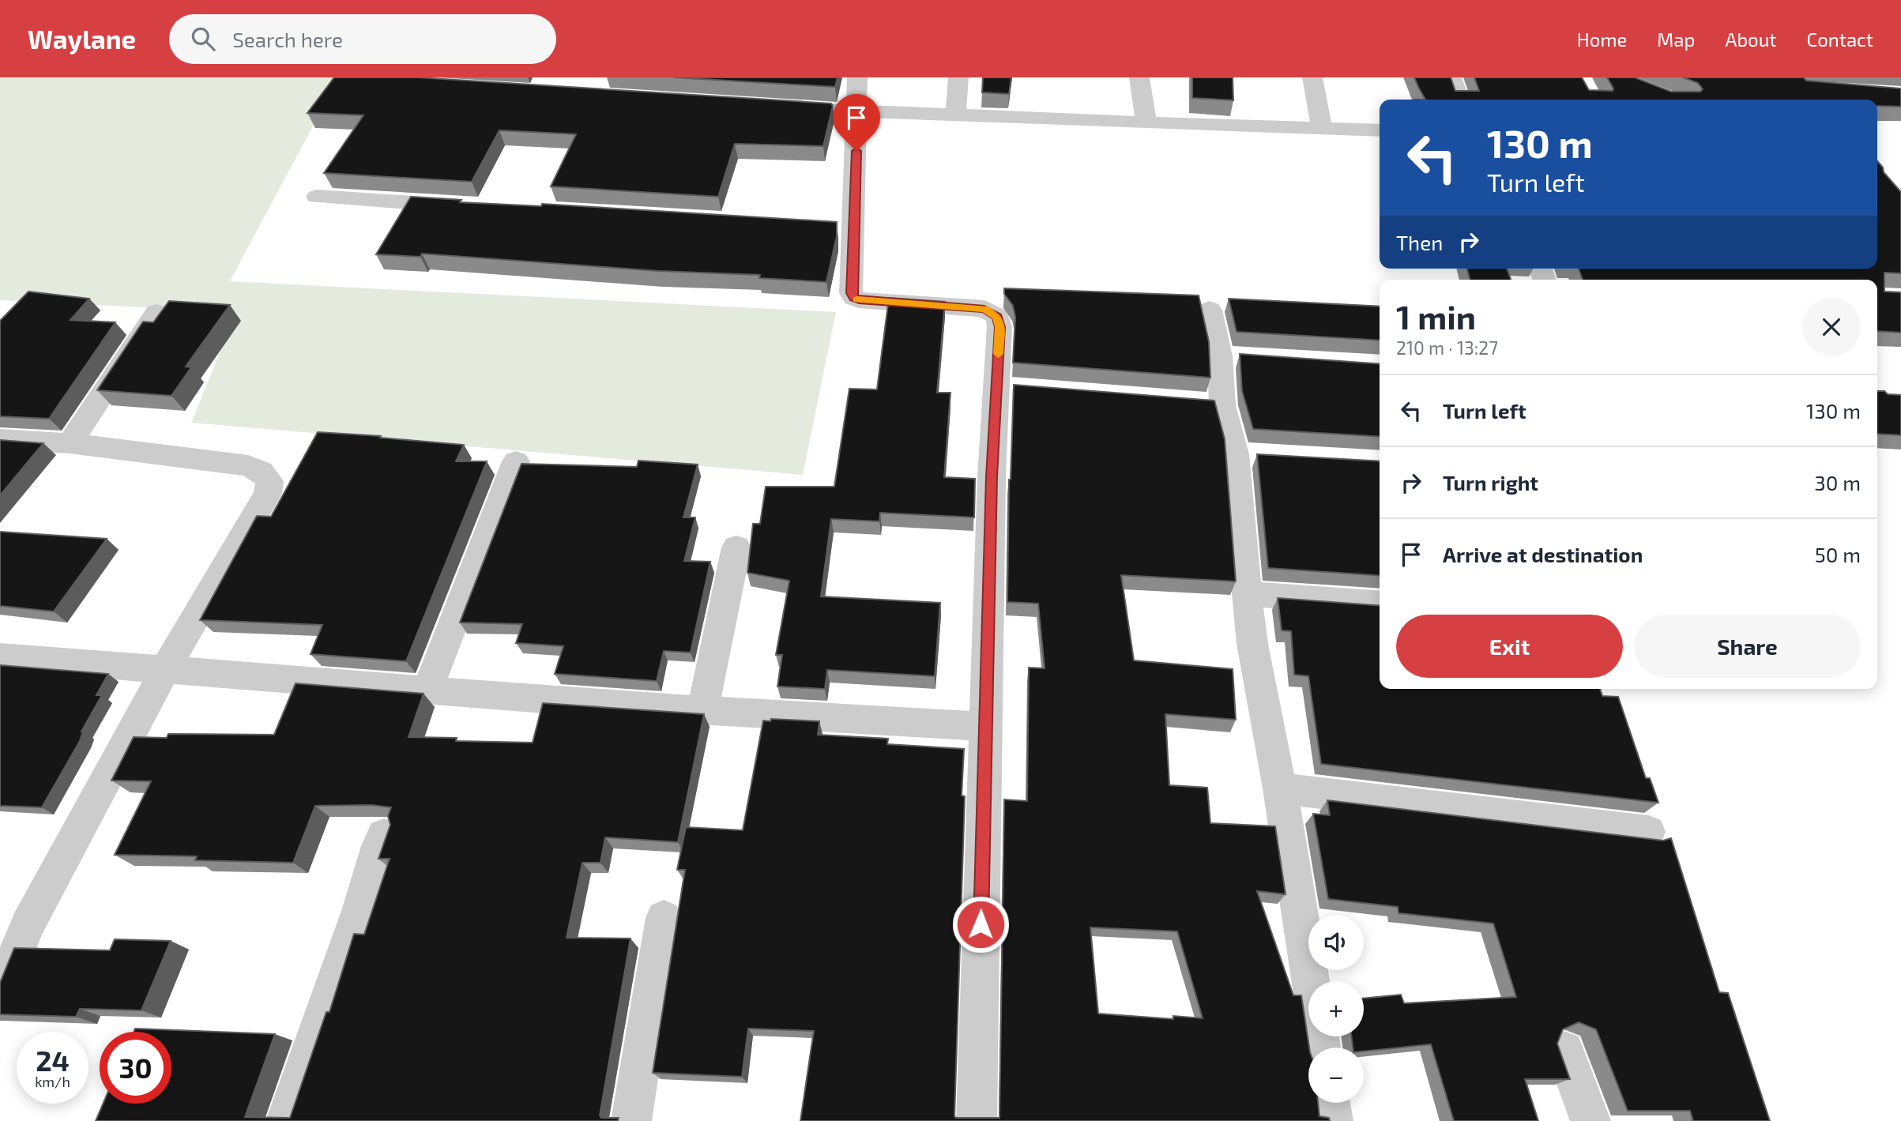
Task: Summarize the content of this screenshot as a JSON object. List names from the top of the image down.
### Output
{
  "page": {
    "header": "Waylane",
    "search": "Search here",
    "nav": [
      "Home",
      "Map",
      "About",
      "Contact"
    ],
    "turn": ["130 m", "Turn left"],
    "then": "Then",
    "heading": ["1 min", "210 m · 13:27"],
    "list": [
      {
        "name": "Turn left",
        "value": "130 m"
      },
      {
        "name": "Turn right",
        "value": "30 m"
      },
      {
        "name": "Arrive at destination",
        "value": "50 m"
      }
    ],
    "buttons": ["Exit", "Share"],
    "map_buttons": ["+", "−"],
    "speed": "24 km/h",
    "limit": "30"
  }
}
